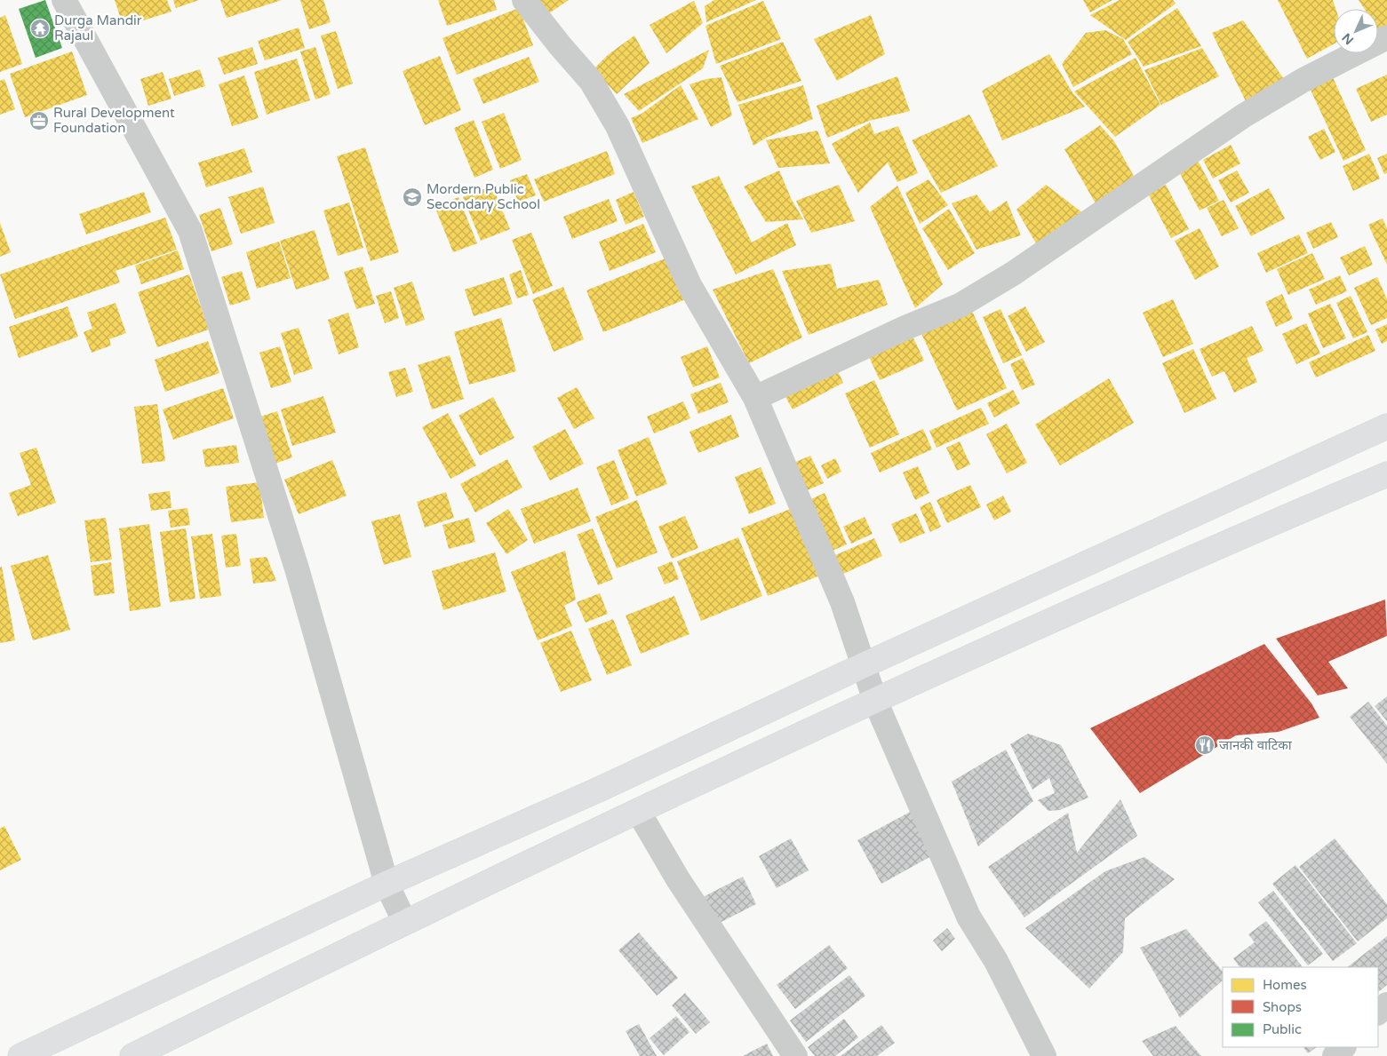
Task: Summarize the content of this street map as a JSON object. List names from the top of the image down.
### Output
{
  "places": {
    "temple": ["Durga Mandir Rajaul"],
    "office": ["Rural Development Foundation"],
    "school or university": ["Mordern Public Secondary School"],
    "restaurant": ["जानकी वाटिका"]
  },
  "legend": ["Homes", "Shops", "Public"],
  "north": "bottom left"
}
